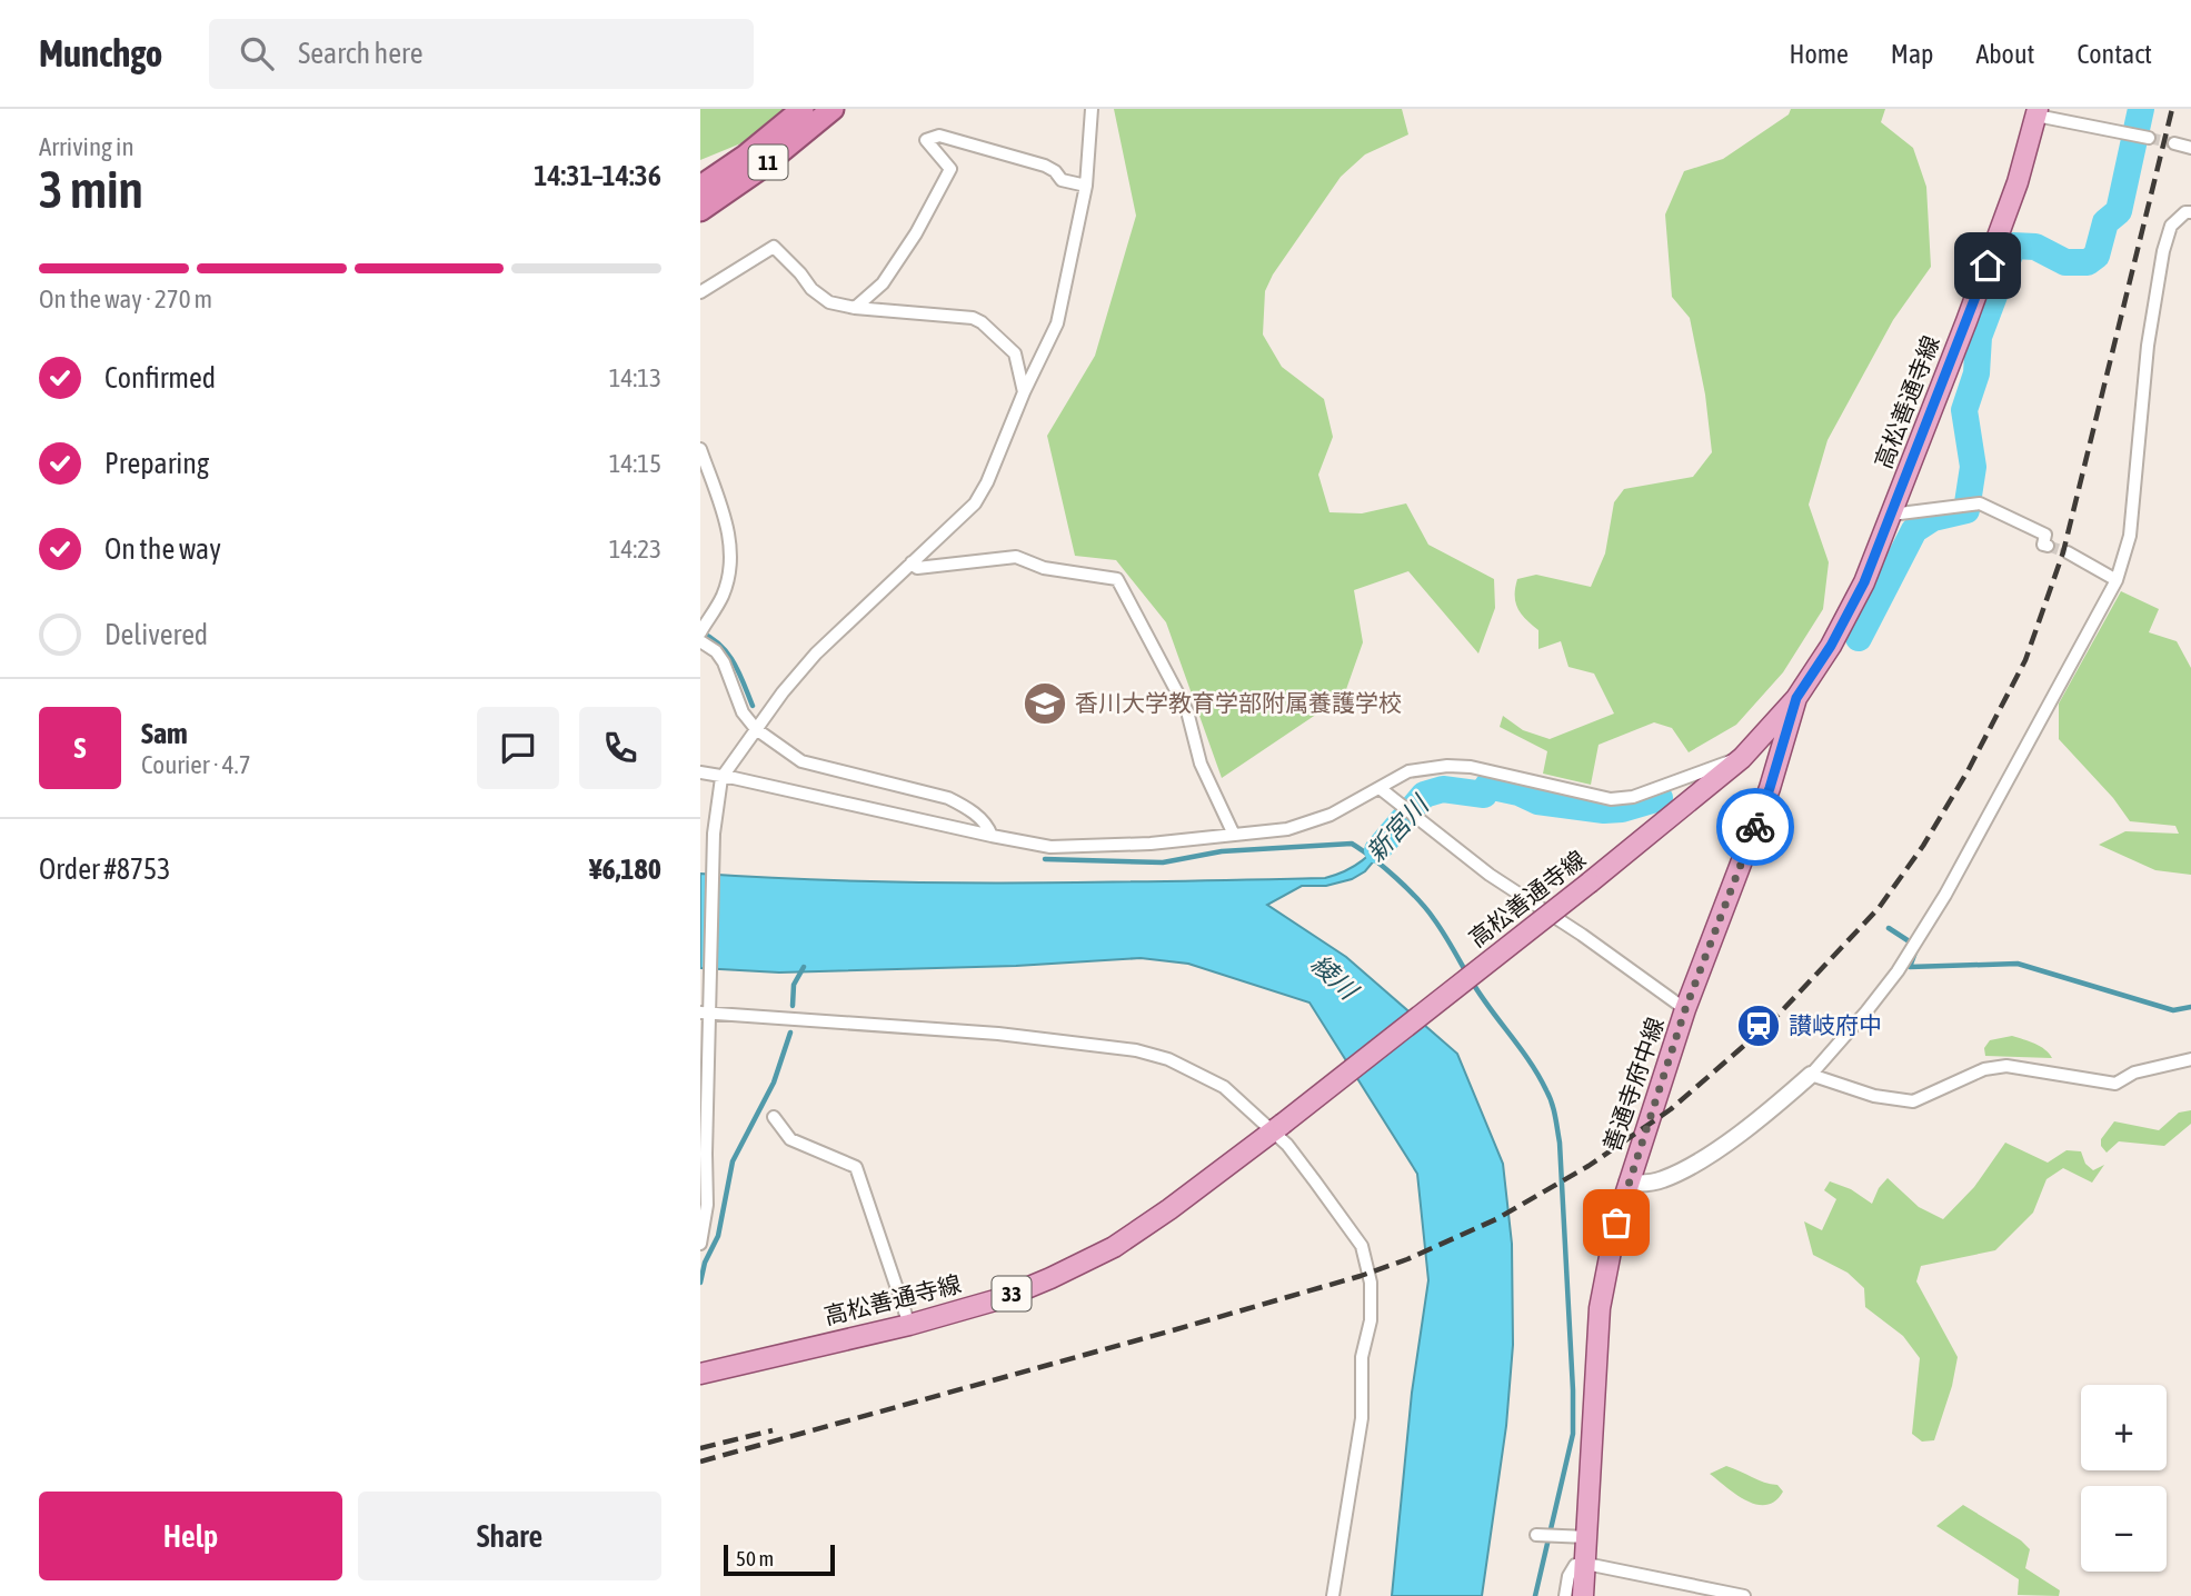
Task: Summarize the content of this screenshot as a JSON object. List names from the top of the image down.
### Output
{
  "streets": {
    "highway": ["11"],
    "main road": ["高松善通寺線", "善通寺府中線", "33"]
  },
  "crossings": [
    ["高松善通寺線", "善通寺府中線"]
  ],
  "water": ["新宮川", "綾川"],
  "places": {
    "school or university": ["香川大学教育学部附属養護学校"],
    "station": ["讃岐府中"]
  },
  "scale_bar": "50 m",
  "page": {
    "header": "Munchgo",
    "search": "Search here",
    "nav": [
      "Home",
      "Map",
      "About",
      "Contact"
    ],
    "heading": ["3 min", "Arriving in", "14:31–14:36"],
    "panel": [
      "Sam",
      "Courier · 4.7",
      "Order #8753",
      "¥6,180"
    ],
    "bar": "On the way · 270 m",
    "list": [
      ["Confirmed", "14:13"],
      ["Preparing", "14:15"],
      ["On the way", "14:23"],
      "Delivered"
    ],
    "round": "S",
    "map_buttons": ["+", "−"],
    "buttons": ["Help", "Share"],
    "scale": "50 m"
  }
}
